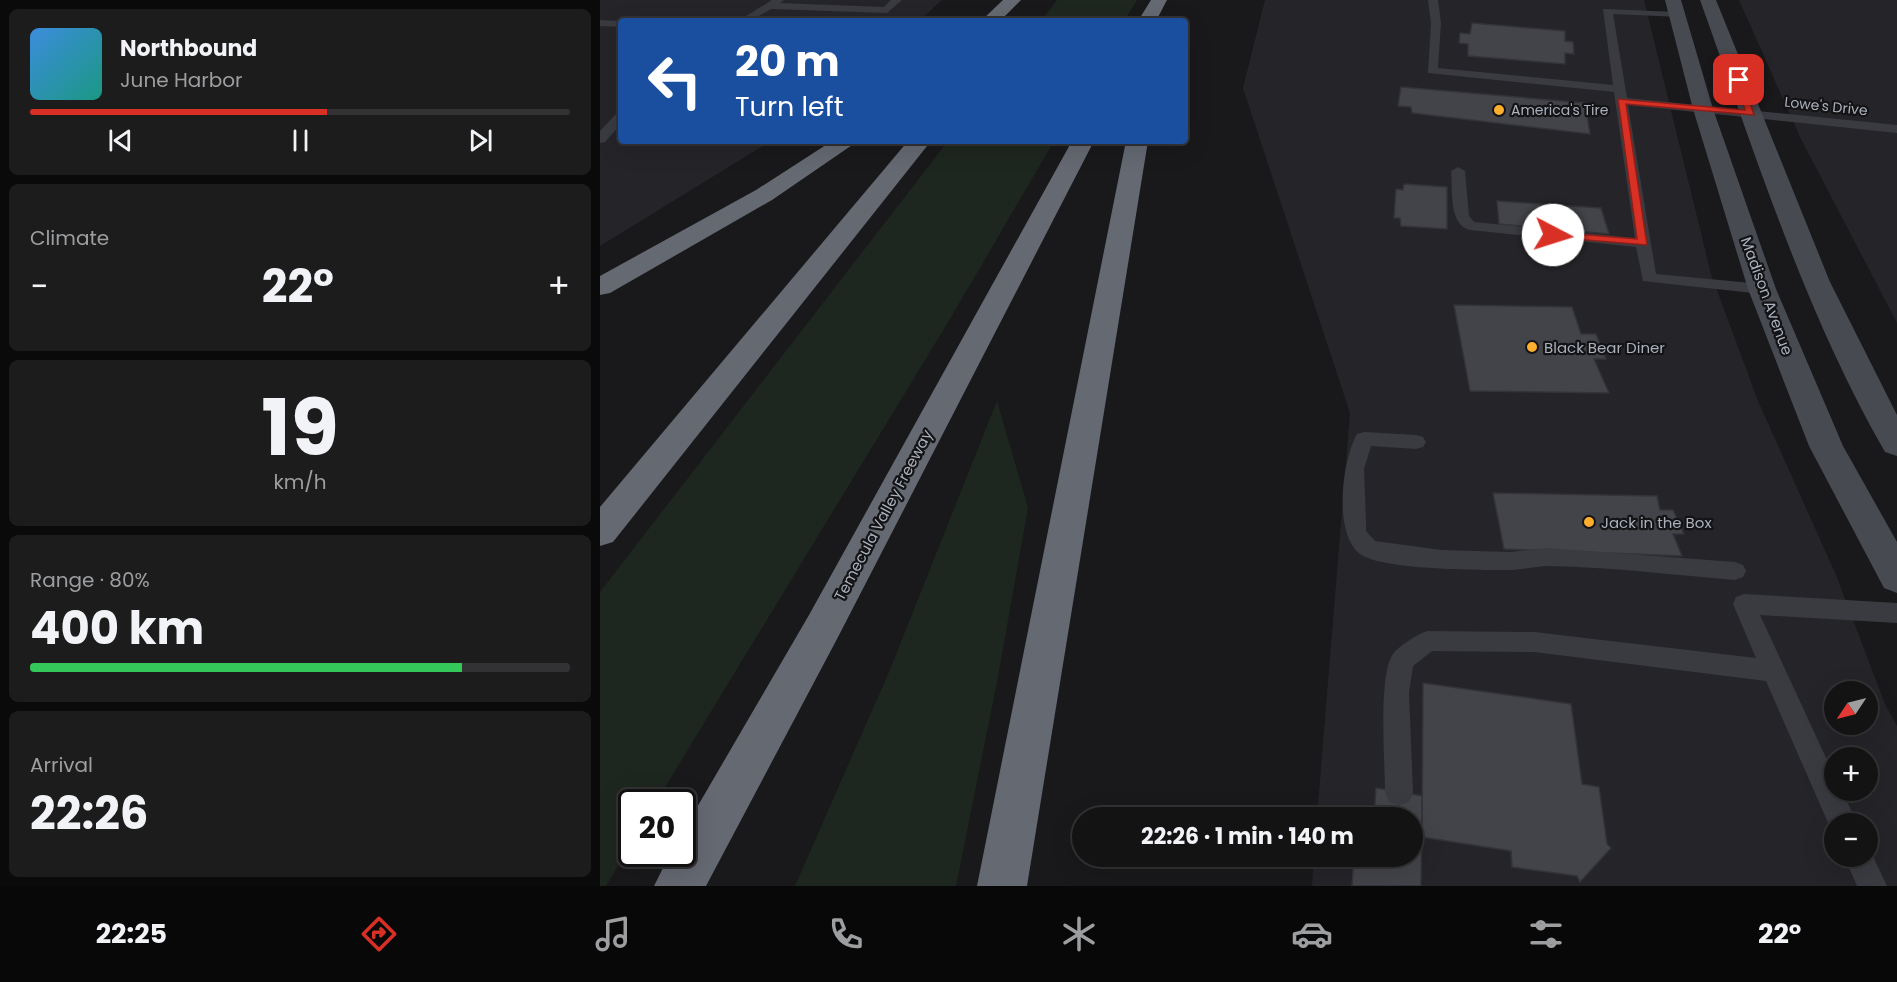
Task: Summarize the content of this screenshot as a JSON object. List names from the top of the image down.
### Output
{
  "streets": {
    "highway": ["Temecula Valley Freeway"],
    "main road": ["Madison Avenue"],
    "lane": ["Lowe's Drive"]
  },
  "crossings": [
    ["Lowe's Drive", "Madison Avenue"]
  ],
  "places": ["America's Tire", "Black Bear Diner", "Jack in the Box"],
  "north": "bottom left",
  "page": {
    "turn": ["20 m", "Turn left"],
    "song": ["Northbound", "June Harbor"],
    "tile": [
      "Climate",
      ["19", "km/h"],
      ["Range · 80%", "400 km"],
      ["Arrival", "22:26"]
    ],
    "heat": ["−", "22°", "+"],
    "map_buttons": ["+", "−"],
    "limit": "20",
    "trip": "22:26 · 1 min · 140 m",
    "tabs": ["22:25", "22°"]
  }
}
